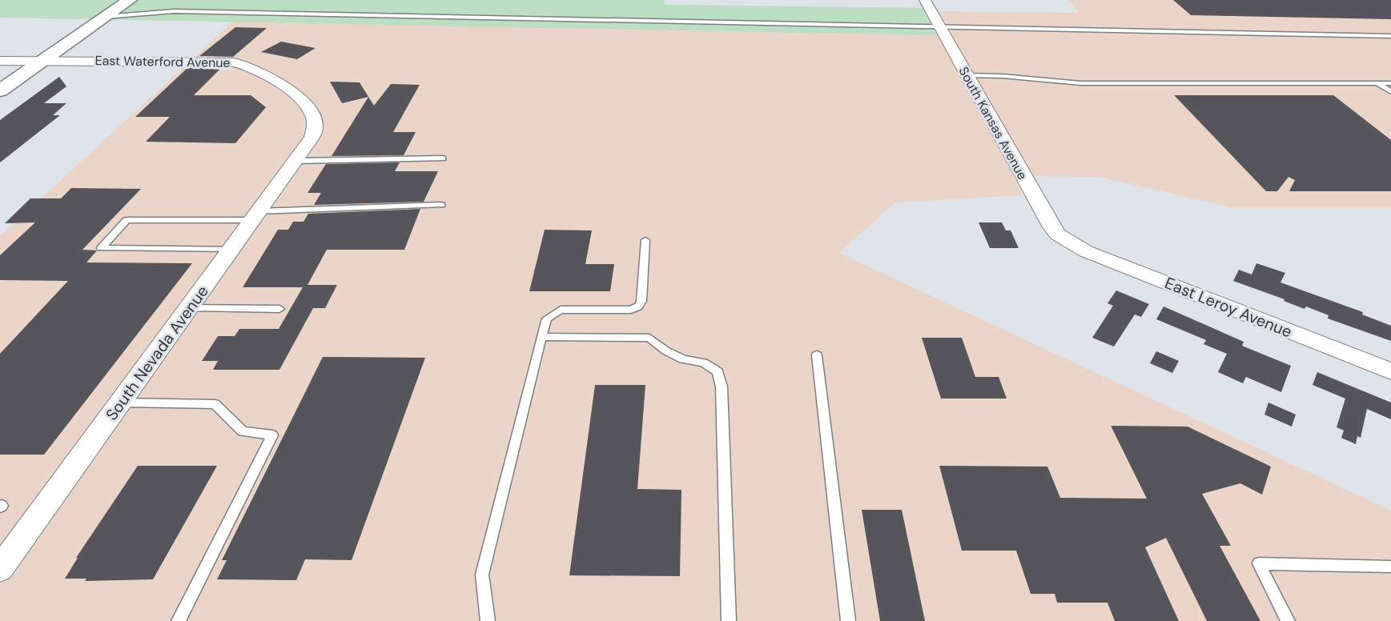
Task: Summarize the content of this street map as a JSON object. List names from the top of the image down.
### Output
{
  "streets": {
    "street": [
      "East Waterford Avenue",
      "South Kansas Avenue",
      "East Leroy Avenue",
      "South Nevada Avenue"
    ]
  },
  "crossings": [
    ["East Waterford Avenue", "South Nevada Avenue"],
    ["South Kansas Avenue", "East Leroy Avenue"]
  ]
}
